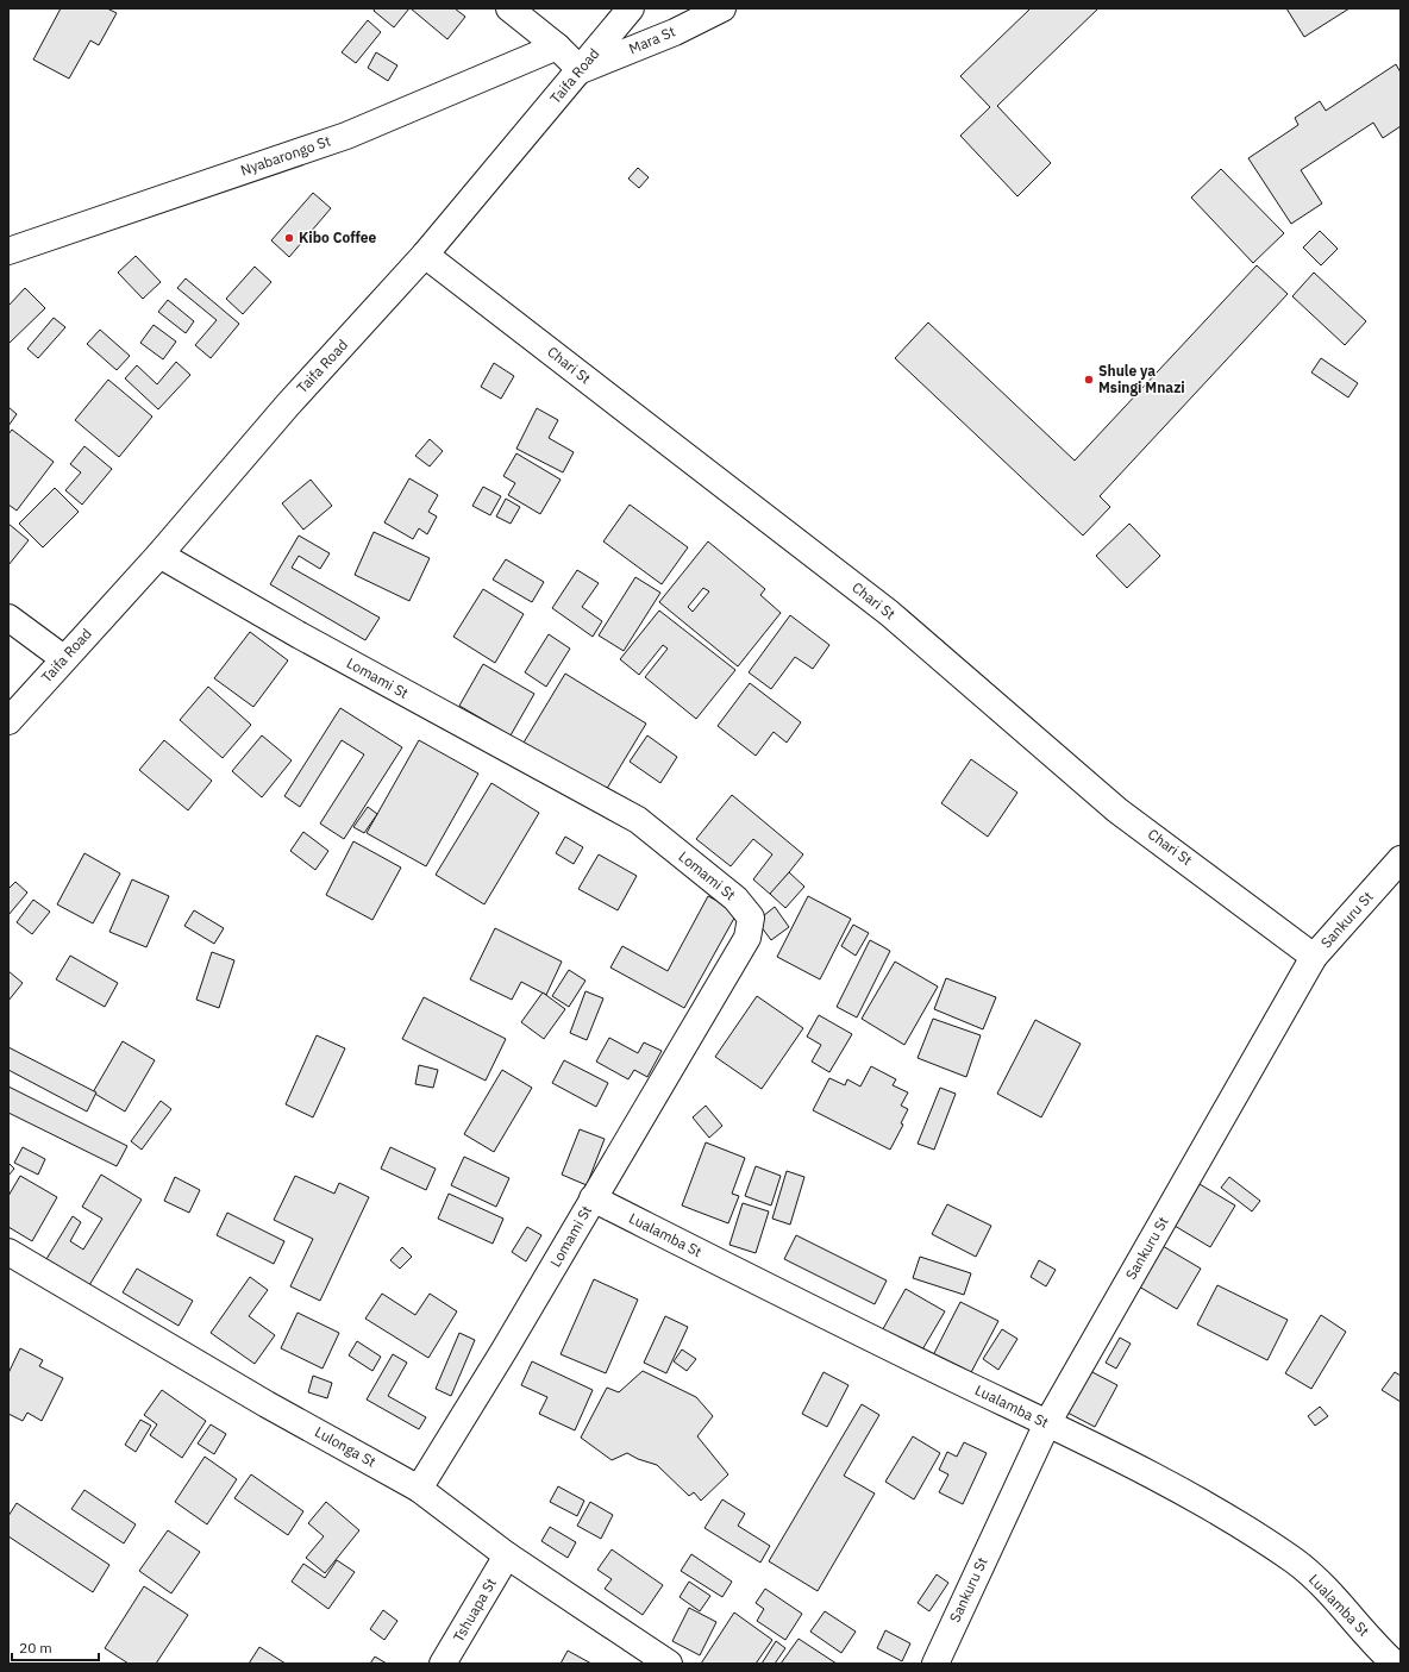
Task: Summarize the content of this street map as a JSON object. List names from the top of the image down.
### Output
{
  "streets": {
    "main road": [
      "Mara St",
      "Taifa Road",
      "Nyabarongo St",
      "Chari St",
      "Lomami St",
      "Sankuru St",
      "Lualamba St",
      "Lulonga St",
      "Tshuapa St"
    ]
  },
  "crossings": [
    ["Mara St", "Taifa Road"],
    ["Taifa Road", "Chari St"],
    ["Taifa Road", "Lomami St"],
    ["Chari St", "Sankuru St"],
    ["Lomami St", "Lualamba St"],
    ["Lomami St", "Lulonga St"],
    ["Sankuru St", "Lualamba St"],
    ["Lulonga St", "Tshuapa St"]
  ],
  "places": ["Kibo Coffee", "Shule ya Msingi Mnazi"],
  "scale_bar": "20 m"
}
